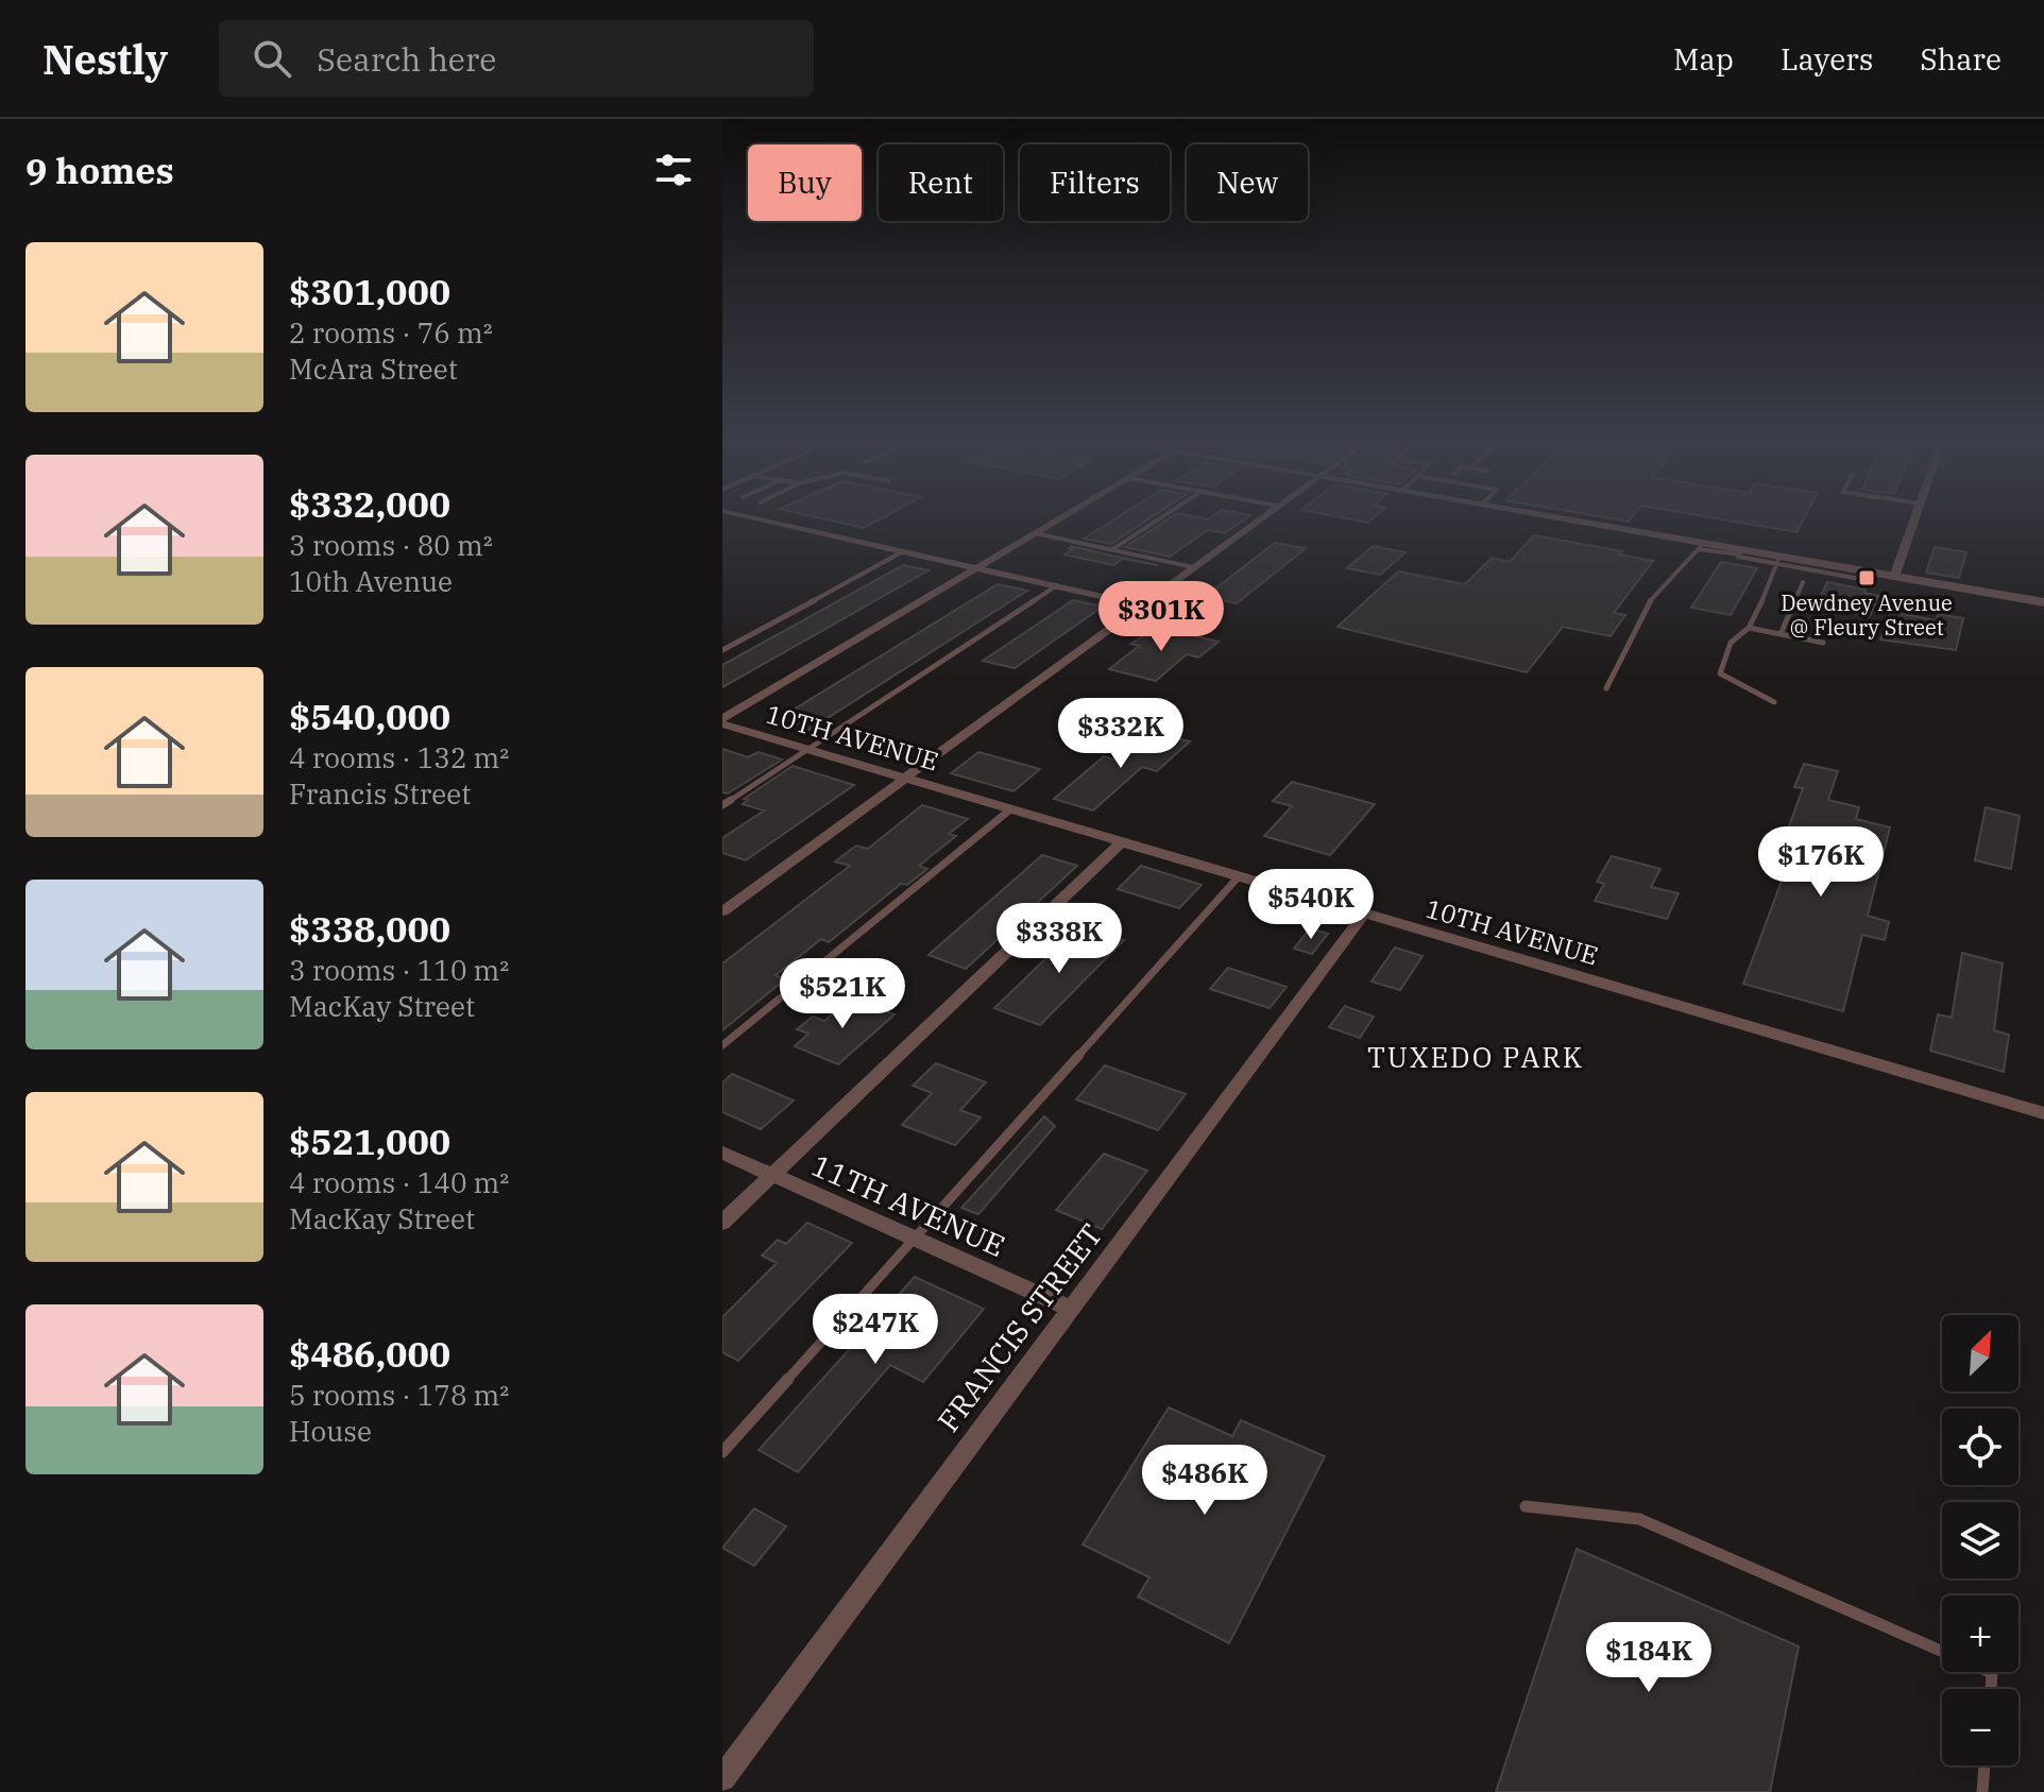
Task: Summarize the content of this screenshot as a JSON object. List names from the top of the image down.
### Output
{
  "streets": {
    "street": ["10TH AVENUE", "11TH AVENUE", "FRANCIS STREET"]
  },
  "crossings": [
    ["10TH AVENUE", "FRANCIS STREET"],
    ["11TH AVENUE", "FRANCIS STREET"]
  ],
  "districts": ["TUXEDO PARK"],
  "places": {
    "transit": ["Dewdney Avenue @ Fleury Street"]
  },
  "north": "top right",
  "page": {
    "header": "Nestly",
    "search": "Search here",
    "nav": ["Map", "Layers", "Share"],
    "heading": "9 homes",
    "chip": [
      "Buy",
      "Rent",
      "Filters",
      "New"
    ],
    "list": [
      {
        "name": "$301,000",
        "note": "2 rooms · 76 m² · McAra Street"
      },
      {
        "name": "$332,000",
        "note": "3 rooms · 80 m² · 10th Avenue"
      },
      {
        "name": "$540,000",
        "note": "4 rooms · 132 m² · Francis Street"
      },
      {
        "name": "$338,000",
        "note": "3 rooms · 110 m² · MacKay Street"
      },
      {
        "name": "$521,000",
        "note": "4 rooms · 140 m² · MacKay Street"
      },
      {
        "name": "$486,000",
        "note": "5 rooms · 178 m² · House"
      }
    ],
    "price": [
      "$301K",
      "$332K",
      "$176K",
      "$540K",
      "$338K",
      "$521K",
      "$247K",
      "$486K",
      "$184K"
    ],
    "map_buttons": ["+", "−"]
  }
}
